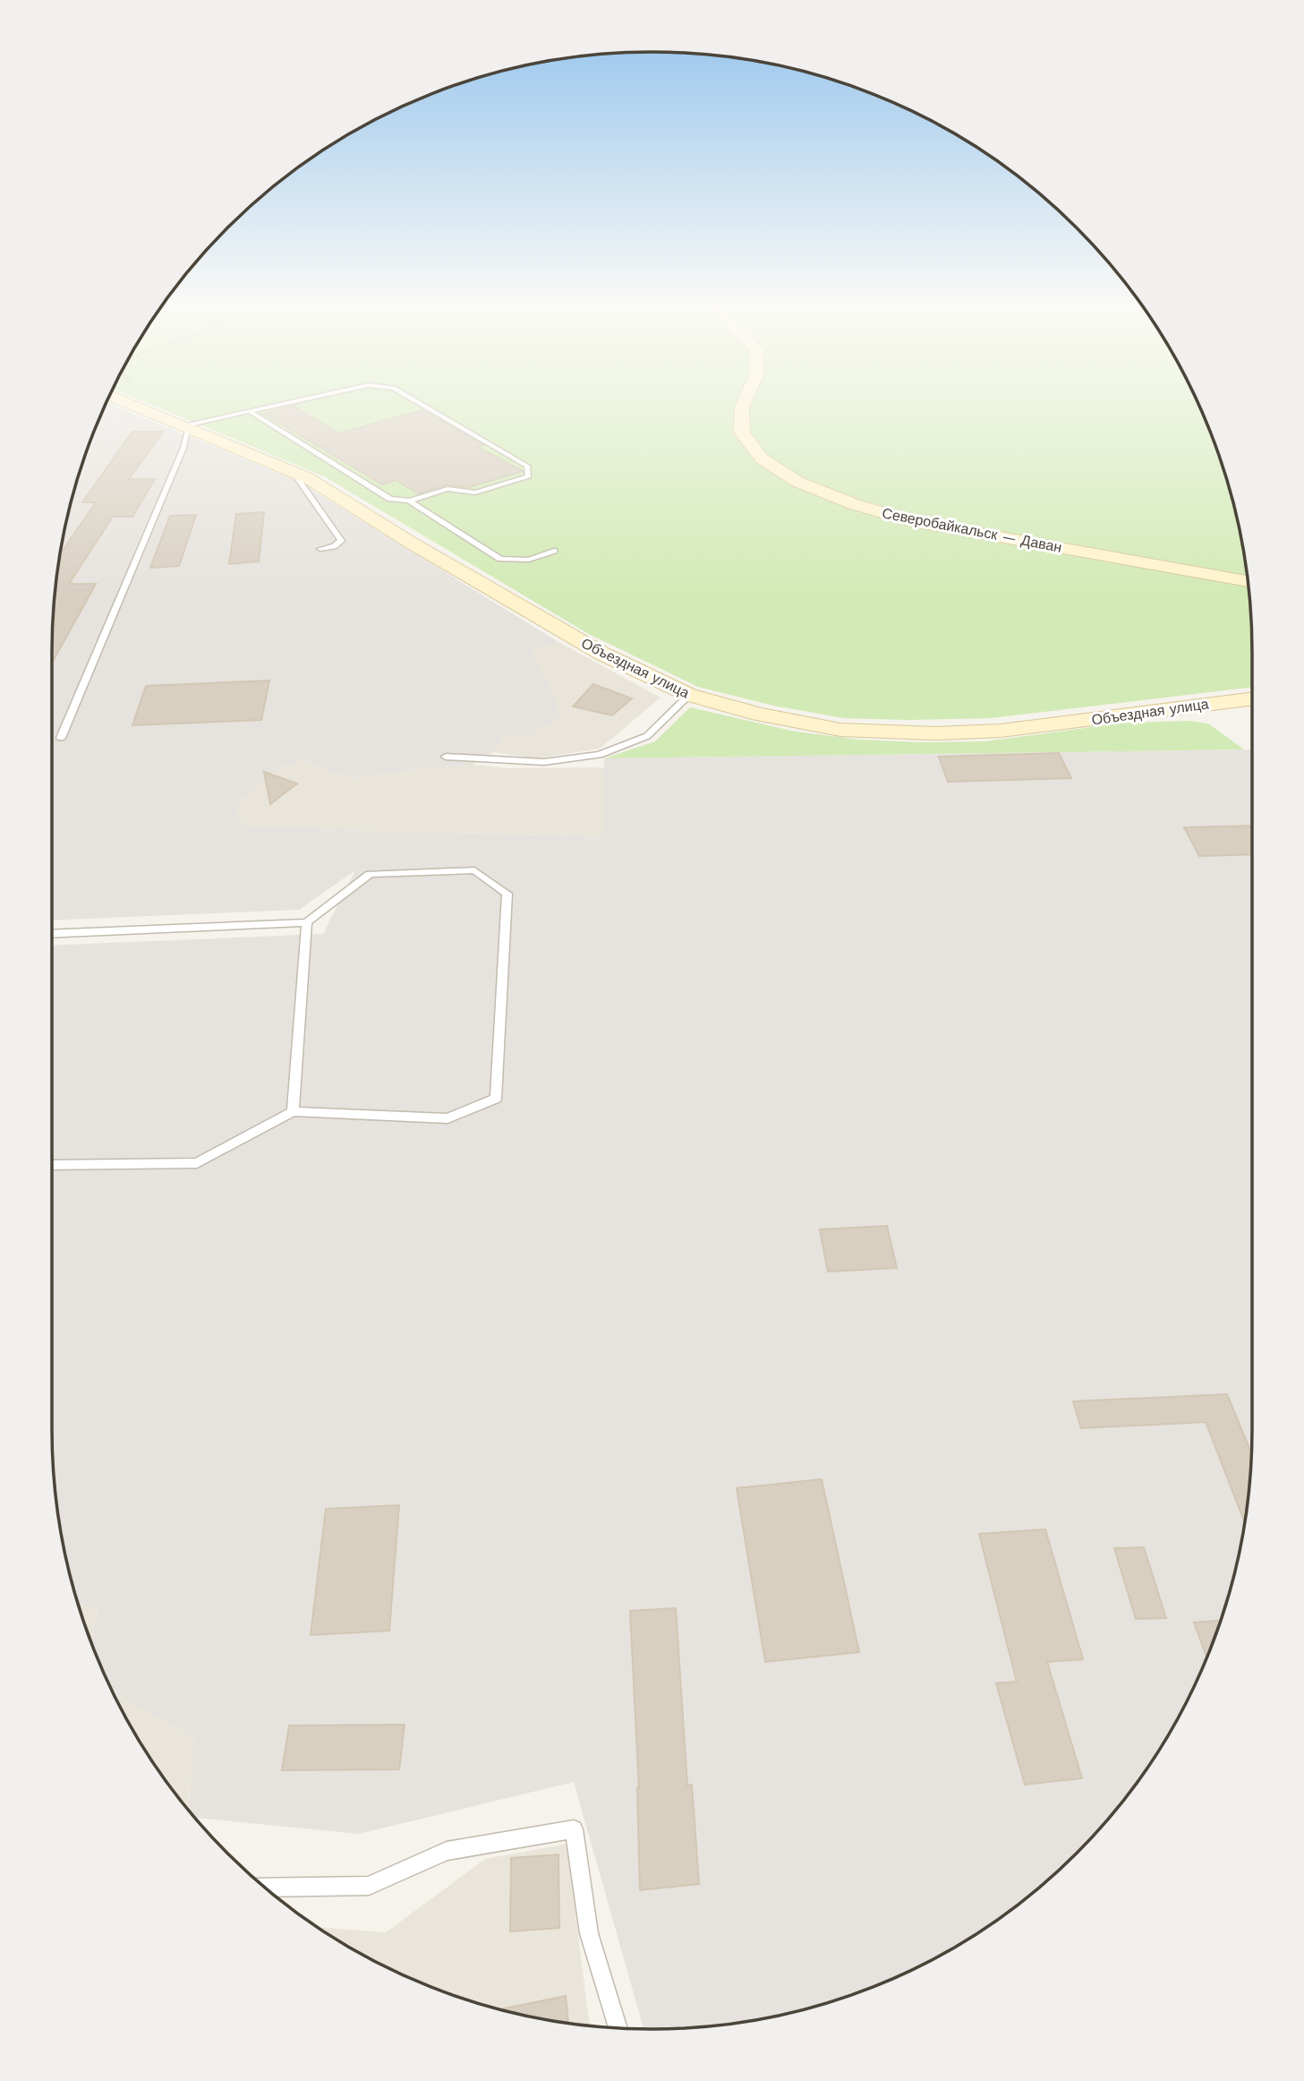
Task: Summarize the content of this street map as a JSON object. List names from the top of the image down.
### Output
{
  "streets": {
    "street": ["Северобайкальск — Даван", "Объездная улица"]
  }
}
